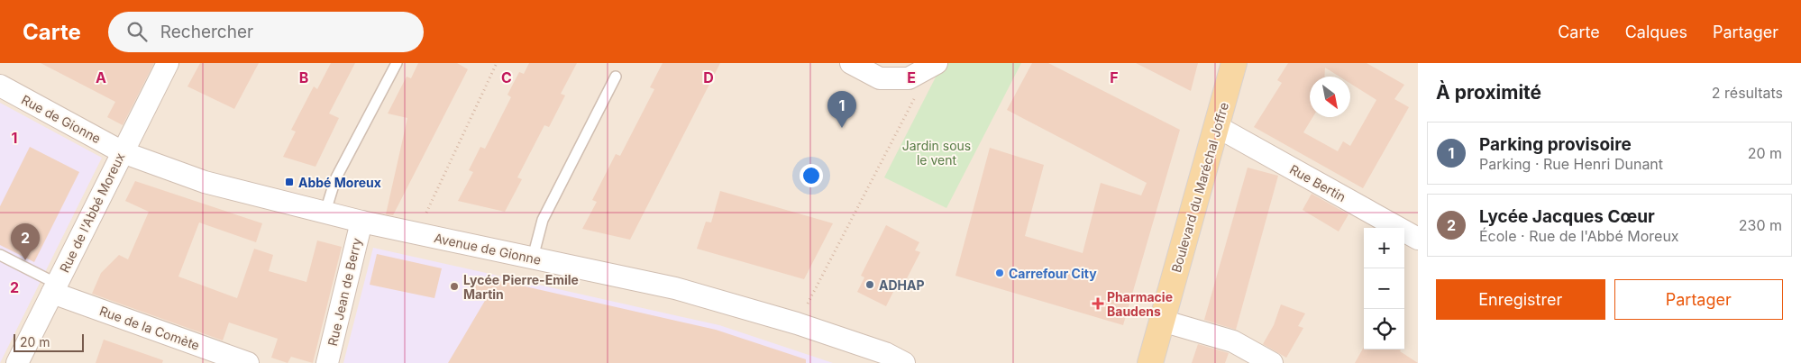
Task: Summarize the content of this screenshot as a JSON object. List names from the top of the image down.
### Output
{
  "streets": {
    "main road": ["Boulevard du Maréchal Joffre"],
    "street": [
      "Rue de Gionne",
      "Rue Bertin",
      "Rue de l'Abbé Moreux",
      "Avenue de Gionne",
      "Rue Jean de Berry",
      "Rue de la Comète"
    ]
  },
  "crossings": [
    ["Rue de Gionne", "Rue de l'Abbé Moreux"],
    ["Rue de Gionne", "Avenue de Gionne"],
    ["Rue Bertin", "Boulevard du Maréchal Joffre"],
    ["Rue de l'Abbé Moreux", "Avenue de Gionne"],
    ["Rue de l'Abbé Moreux", "Rue de la Comète"],
    ["Avenue de Gionne", "Rue Jean de Berry"]
  ],
  "parks": ["Jardin sous le vent"],
  "places": {
    "transit": ["Abbé Moreux"],
    "other": ["Carrefour City", "ADHAP", "Lycée Pierre-Emile Martin"],
    "health": ["Pharmacie Baudens"]
  },
  "scale_bar": "20 m",
  "north": "bottom right",
  "page": {
    "header": "Carte",
    "search": "Rechercher",
    "nav": ["Carte", "Calques", "Partager"],
    "heading": ["À proximité", "2 résultats"],
    "pins": ["1", "2"],
    "list": [
      {
        "mark": "1",
        "name": "Parking provisoire",
        "note": "Parking · Rue Henri Dunant",
        "value": "20 m"
      },
      {
        "mark": "2",
        "name": "Lycée Jacques Cœur",
        "note": "École · Rue de l'Abbé Moreux",
        "value": "230 m"
      }
    ],
    "map_buttons": ["+", "−"],
    "buttons": ["Enregistrer", "Partager"],
    "scale": "20 m"
  },
  "grid": {
    "columns": [
      "A",
      "B",
      "C",
      "D",
      "E",
      "F"
    ],
    "rows": ["1", "2"]
  }
}
